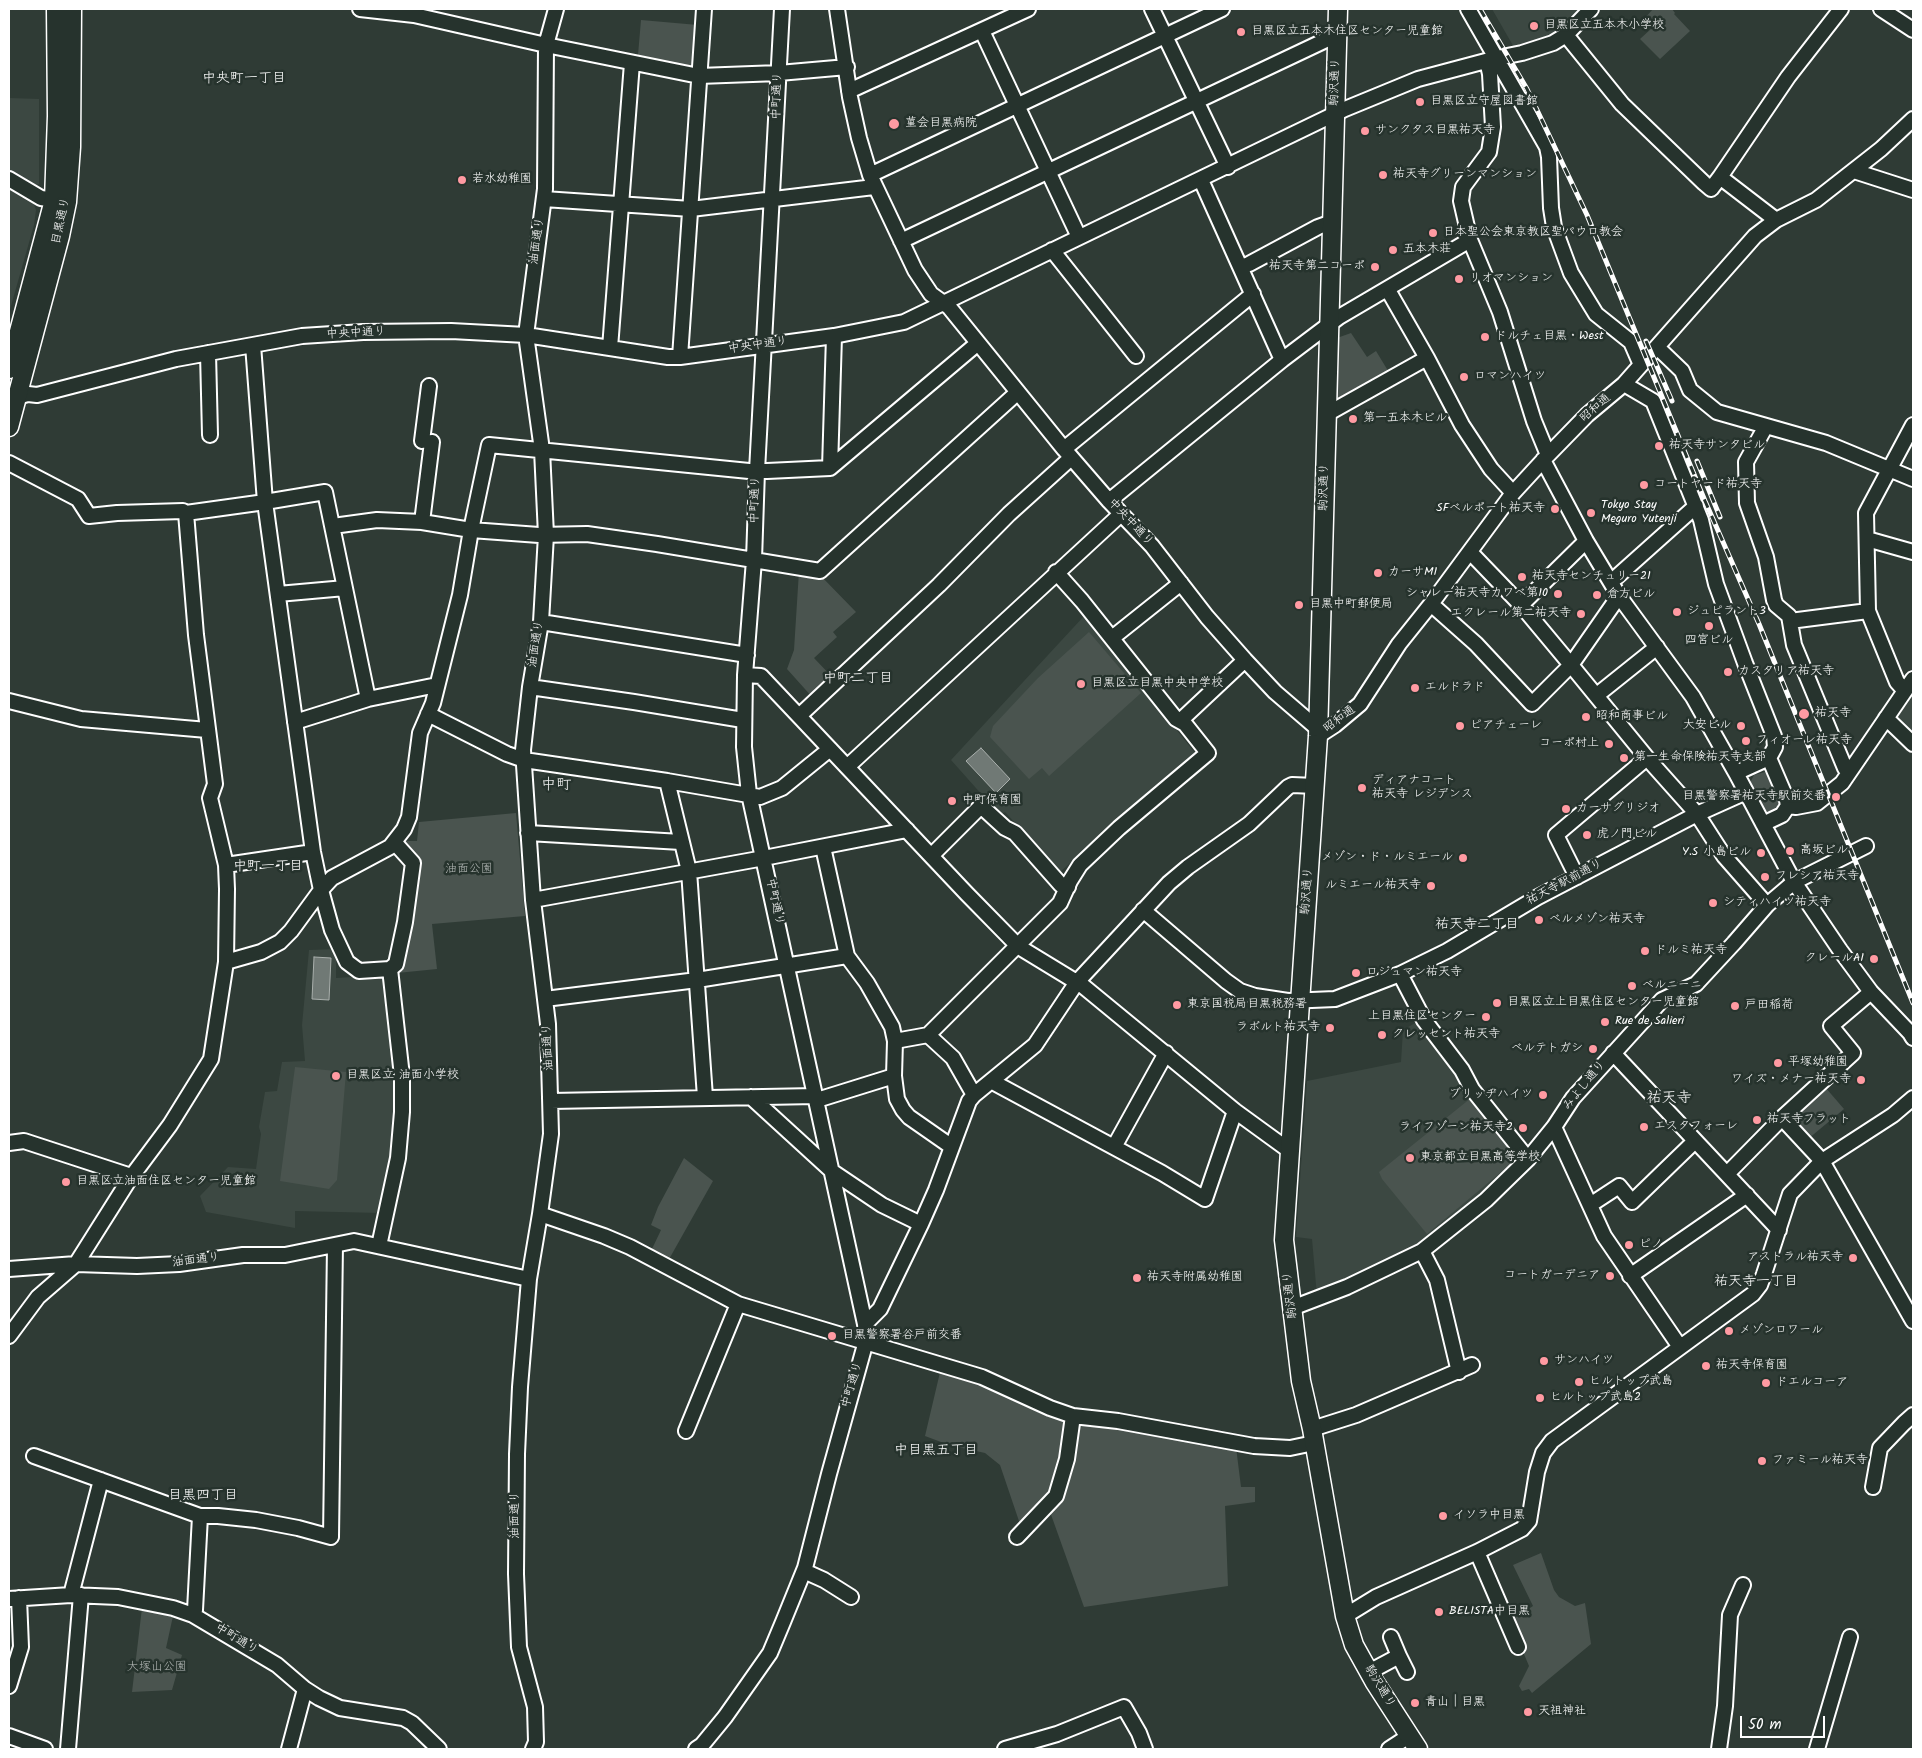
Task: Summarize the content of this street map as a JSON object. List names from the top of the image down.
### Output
{
  "streets": {
    "main road": ["駒沢通り", "目黒通り"],
    "street": [
      "中町通り",
      "油面通り",
      "中央中通り",
      "昭和通",
      "祐天寺駅前通り",
      "みよし通り"
    ]
  },
  "crossings": [
    ["駒沢通り", "中央中通り"],
    ["駒沢通り", "昭和通"],
    ["駒沢通り", "祐天寺駅前通り"],
    ["駒沢通り", "みよし通り"],
    ["中町通り", "中央中通り"],
    ["目黒通り", "中央中通り"],
    ["油面通り", "中央中通り"],
    ["中央中通り", "昭和通"]
  ],
  "districts": [
    "中央町一丁目",
    "中町二丁目",
    "中町",
    "中町一丁目",
    "祐天寺二丁目",
    "祐天寺",
    "祐天寺一丁目",
    "中目黒五丁目",
    "目黒四丁目"
  ],
  "parks": ["油面公園", "大塚山公園"],
  "places": [
    "目黒区立五本木小学校",
    "目黒区立五本木住区センター児童館",
    "目黒区立守屋図書館",
    "菫会目黒病院",
    "サンクタス目黒祐天寺",
    "祐天寺グリーンマンション",
    "若水幼稚園",
    "日本聖公会東京教区聖パウロ教会",
    "五本木荘",
    "祐天寺第二コーポ",
    "リオマンション",
    "ドルチェ目黒・West",
    "ロマンハイツ",
    "第一五本木ビル",
    "祐天寺サンタビル",
    "コートヤード祐天寺",
    "SFベルポート祐天寺",
    "Tokyo Stay Meguro Yutenji",
    "カーサMI",
    "祐天寺センチュリー21",
    "シャレー祐天寺カワベ第10",
    "倉方ビル",
    "目黒中町郵便局",
    "ジュピラント3",
    "エクレール第二祐天寺",
    "四宮ビル",
    "カスタリア祐天寺",
    "目黒区立目黒中央中学校",
    "エルドラド",
    "祐天寺",
    "昭和商事ビル",
    "ピアチェーレ",
    "大安ビル",
    "フィオーレ祐天寺",
    "コーポ村上",
    "第一生命保険祐天寺支部",
    "ディアナコート 祐天寺 レジデンス",
    "目黒警察署祐天寺駅前交番",
    "中町保育園",
    "カーサグリジオ",
    "虎ノ門ビル",
    "高坂ビル",
    "Y.S 小島ビル",
    "メゾン・ド・ルミエール",
    "フレシア祐天寺",
    "ルミエール祐天寺",
    "シティハイツ祐天寺",
    "ベルメゾン祐天寺",
    "ドルミ祐天寺",
    "クレールAI",
    "ロジュマン祐天寺",
    "ベルニーニ",
    "目黒区立上目黒住区センター児童館",
    "東京国税局目黒税務署",
    "戸田稲荷",
    "上目黒住区センター",
    "Rue de Salieri",
    "ラボルト祐天寺",
    "クレッセント祐天寺",
    "ベルテトガシ",
    "平塚幼稚園",
    "目黒区立 油面小学校",
    "ワイズ・メナー祐天寺",
    "ブリッヂハイツ",
    "祐天寺フラット",
    "エスタフォーレ",
    "ライフゾーン祐天寺2",
    "東京都立目黒高等学校",
    "目黒区立油面住区センター児童館",
    "ピノ",
    "アストラル祐天寺",
    "コートガーデニア",
    "祐天寺附属幼稚園",
    "メゾンロワール",
    "目黒警察署谷戸前交番",
    "サンハイツ",
    "祐天寺保育園",
    "ヒルトップ武島",
    "ドエルコーア",
    "ヒルトップ武島2",
    "ファミール祐天寺",
    "イソラ中目黒",
    "BELISTA中目黒",
    "青山｜目黒",
    "天祖神社"
  ],
  "scale_bar": "50 m"
}
